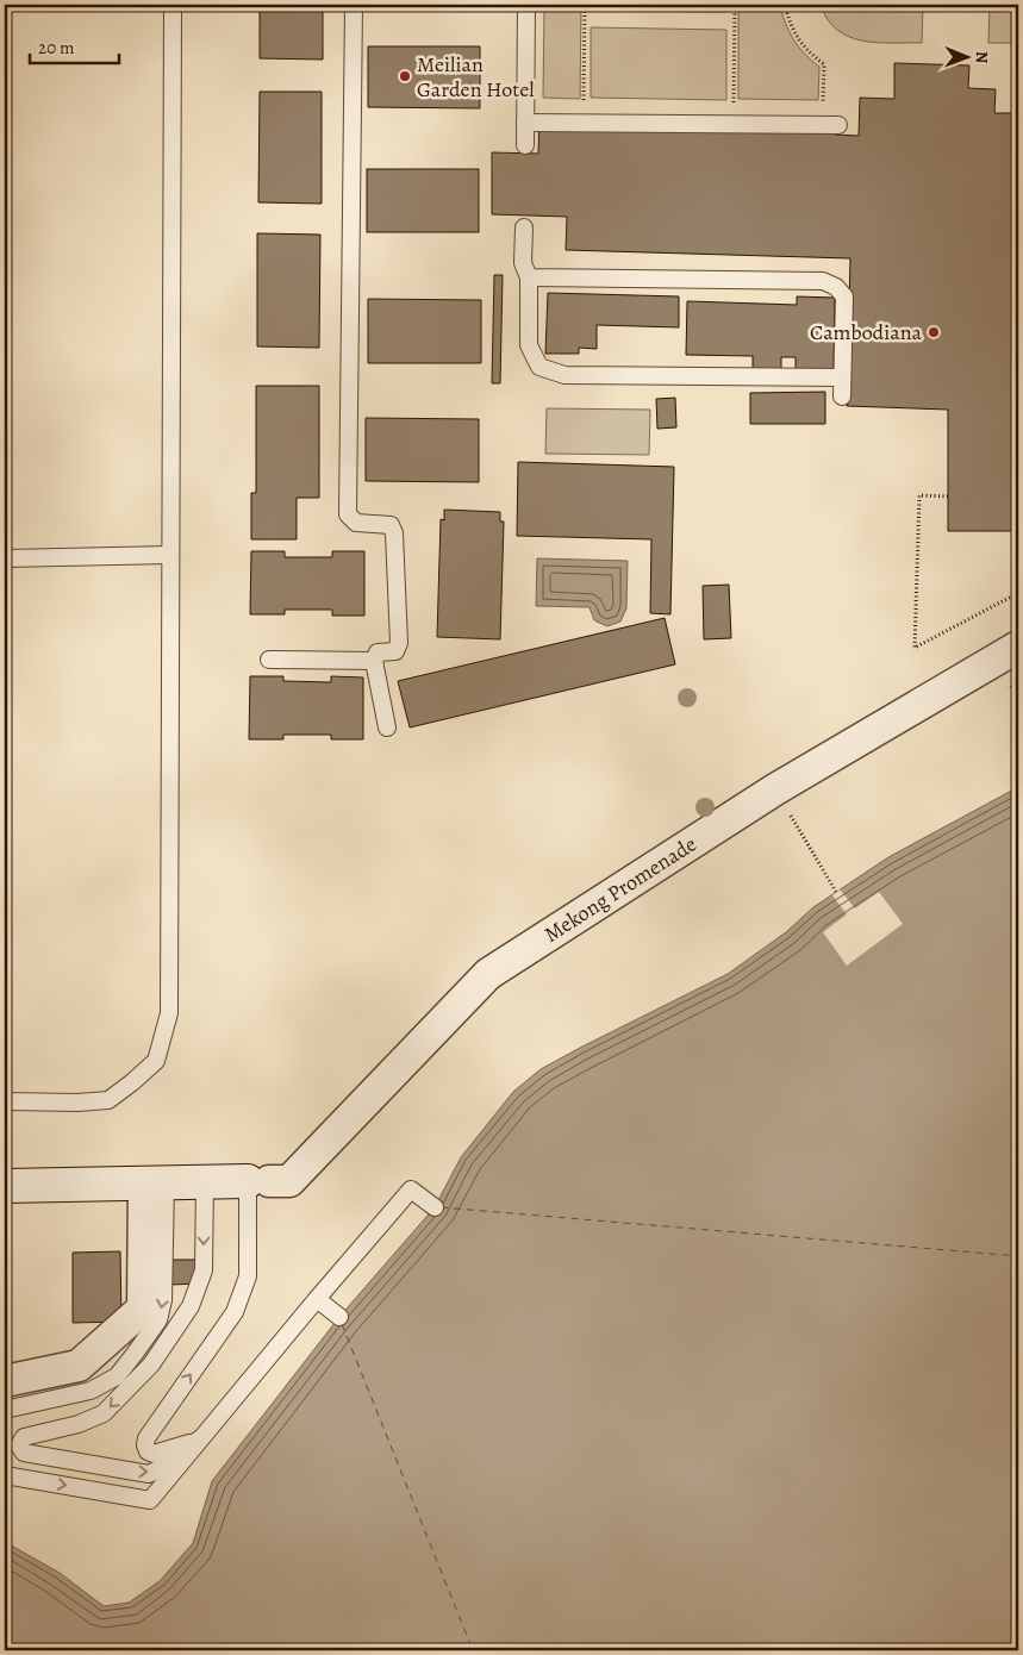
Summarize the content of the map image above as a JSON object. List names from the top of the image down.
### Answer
{
  "streets": {
    "street": ["Mekong Promenade"]
  },
  "places": ["Meilian Garden Hotel", "Cambodiana"],
  "scale_bar": "20 m",
  "north": "right"
}
